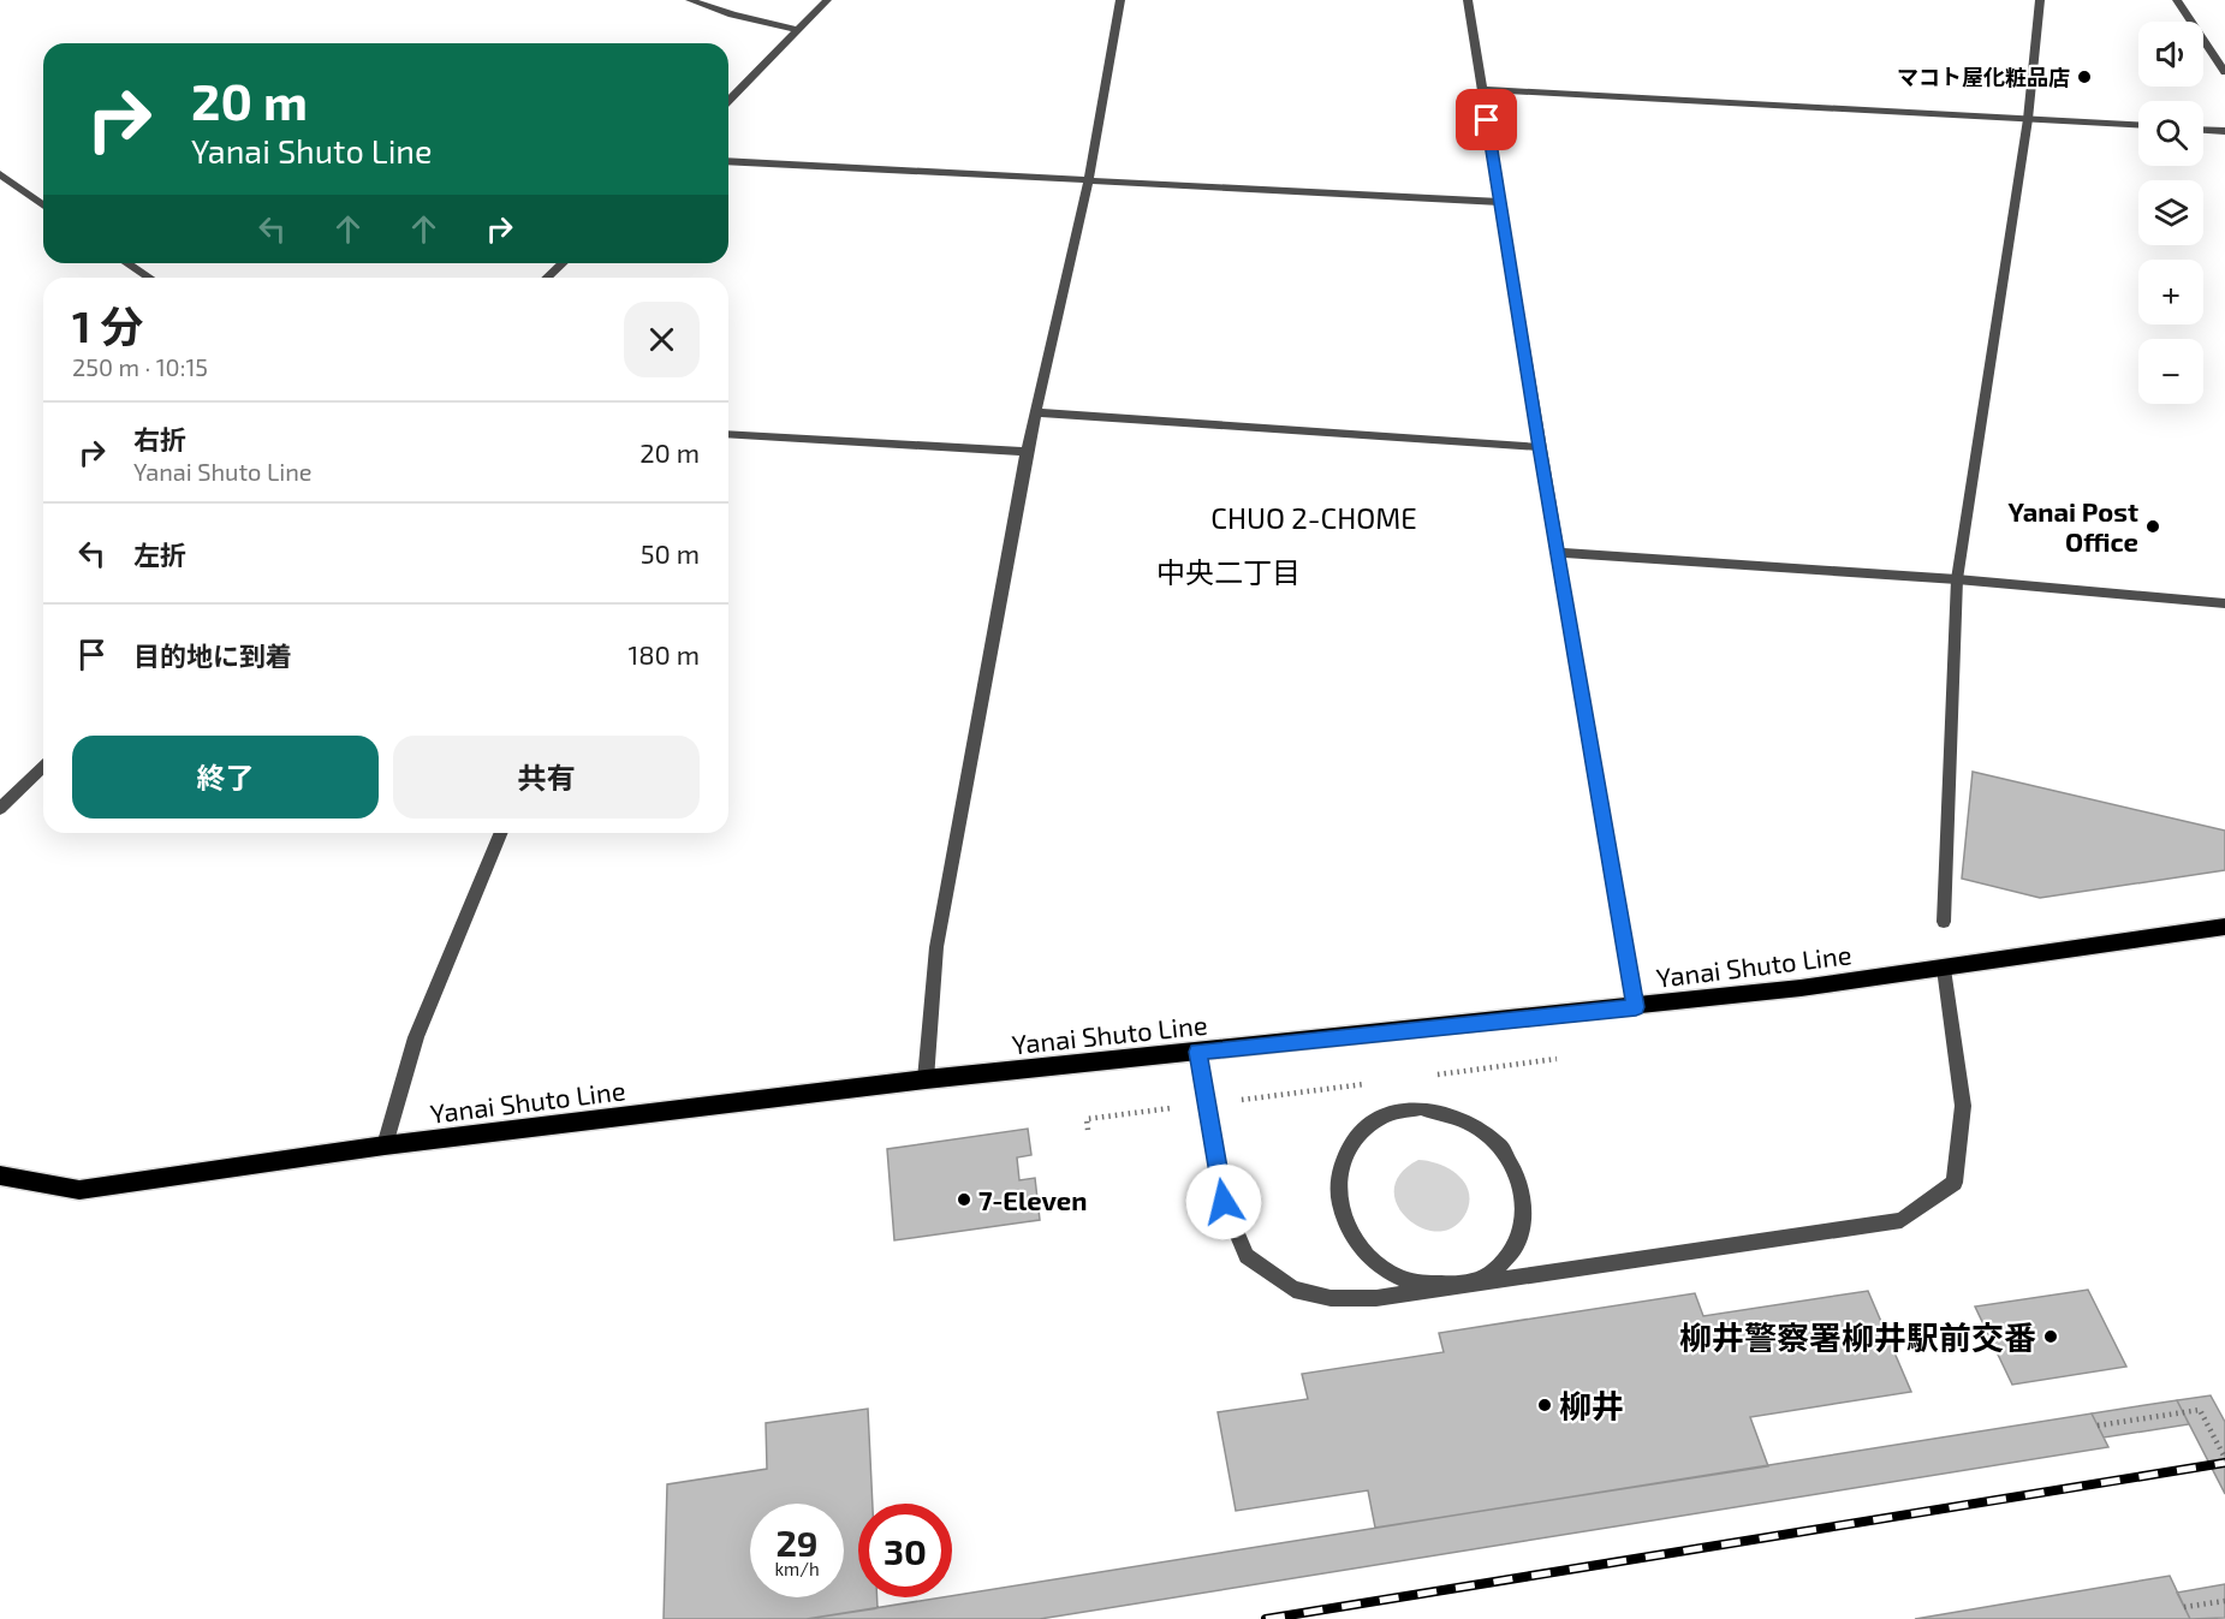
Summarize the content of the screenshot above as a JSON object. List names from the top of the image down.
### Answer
{
  "streets": {
    "main road": ["Yanai Shuto Line"]
  },
  "districts": ["CHUO 2-CHOME", "中央二丁目"],
  "places": [
    "マコト屋化粧品店",
    "Yanai Post Office",
    "7-Eleven",
    "柳井警察署柳井駅前交番",
    "柳井"
  ],
  "page": {
    "map_buttons": ["+", "−"],
    "turn": ["20 m", "Yanai Shuto Line"],
    "heading": ["1 分", "250 m · 10:15"],
    "list": [
      {
        "name": "右折",
        "note": "Yanai Shuto Line",
        "value": "20 m"
      },
      {
        "name": "左折",
        "value": "50 m"
      },
      {
        "name": "目的地に到着",
        "value": "180 m"
      }
    ],
    "buttons": ["終了", "共有"],
    "speed": "29 km/h",
    "limit": "30"
  }
}
